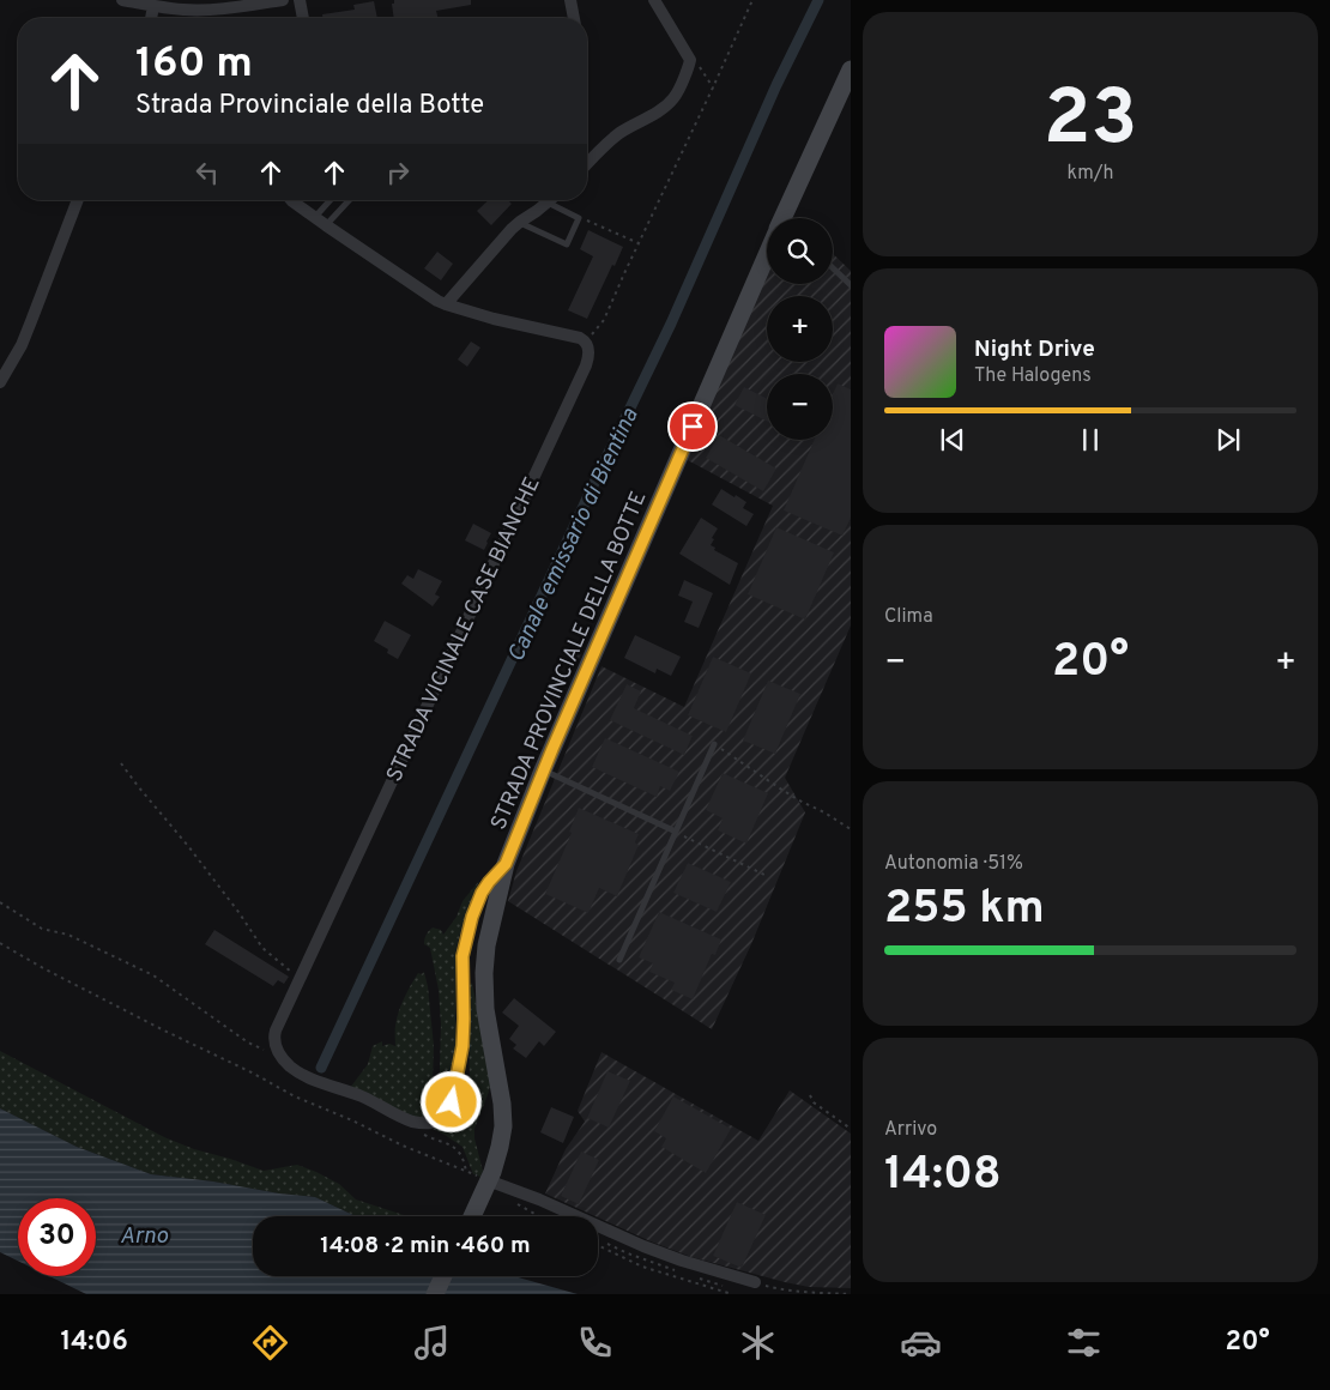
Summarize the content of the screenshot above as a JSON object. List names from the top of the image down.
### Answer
{
  "streets": {
    "main road": ["STRADA PROVINCIALE DELLA BOTTE"],
    "street": ["STRADA VICINALE CASE BIANCHE"]
  },
  "water": ["Canale emissario di Bientina", "Arno"],
  "page": {
    "tile": [
      ["23", "km/h"],
      "Clima",
      ["Autonomia · 51%", "255 km"],
      ["Arrivo", "14:08"]
    ],
    "turn": ["160 m", "Strada Provinciale della Botte"],
    "map_buttons": ["+", "−"],
    "song": ["Night Drive", "The Halogens"],
    "heat": ["−", "20°", "+"],
    "limit": "30",
    "trip": "14:08 · 2 min · 460 m",
    "tabs": ["14:06", "20°"]
  }
}
